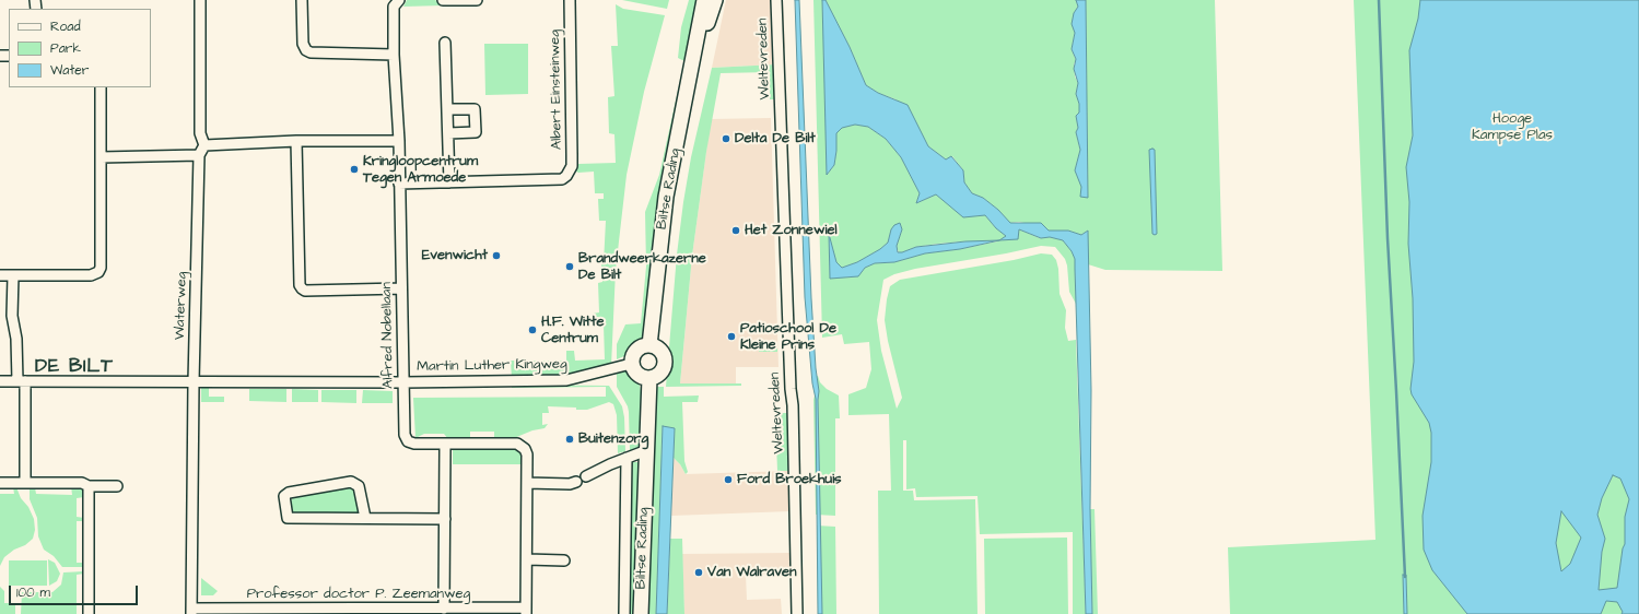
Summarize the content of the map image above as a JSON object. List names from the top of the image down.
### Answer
{
  "streets": {
    "main road": ["Biltse Rading"],
    "street": [
      "Weltevreden",
      "Albert Einsteinweg",
      "Waterweg",
      "Alfred Nobellaan",
      "Martin Luther Kingweg",
      "Professor doctor P. Zeemanweg"
    ]
  },
  "crossings": [
    ["Biltse Rading", "Martin Luther Kingweg"],
    ["Waterweg", "Martin Luther Kingweg"],
    ["Waterweg", "Professor doctor P. Zeemanweg"],
    ["Alfred Nobellaan", "Martin Luther Kingweg"],
    ["Alfred Nobellaan", "Professor doctor P. Zeemanweg"]
  ],
  "districts": ["DE BILT"],
  "parks": ["Hooge Kampse Plas"],
  "places": [
    "Delta De Bilt",
    "Kringloopcentrum Tegen Armoede",
    "Het Zonnewiel",
    "Evenwicht",
    "Brandweerkazerne De Bilt",
    "H.F. Witte Centrum",
    "Patioschool De Kleine Prins",
    "Buitenzorg",
    "Ford Broekhuis",
    "Van Walraven"
  ],
  "legend": ["Road", "Park", "Water"],
  "scale_bar": "100 m"
}
